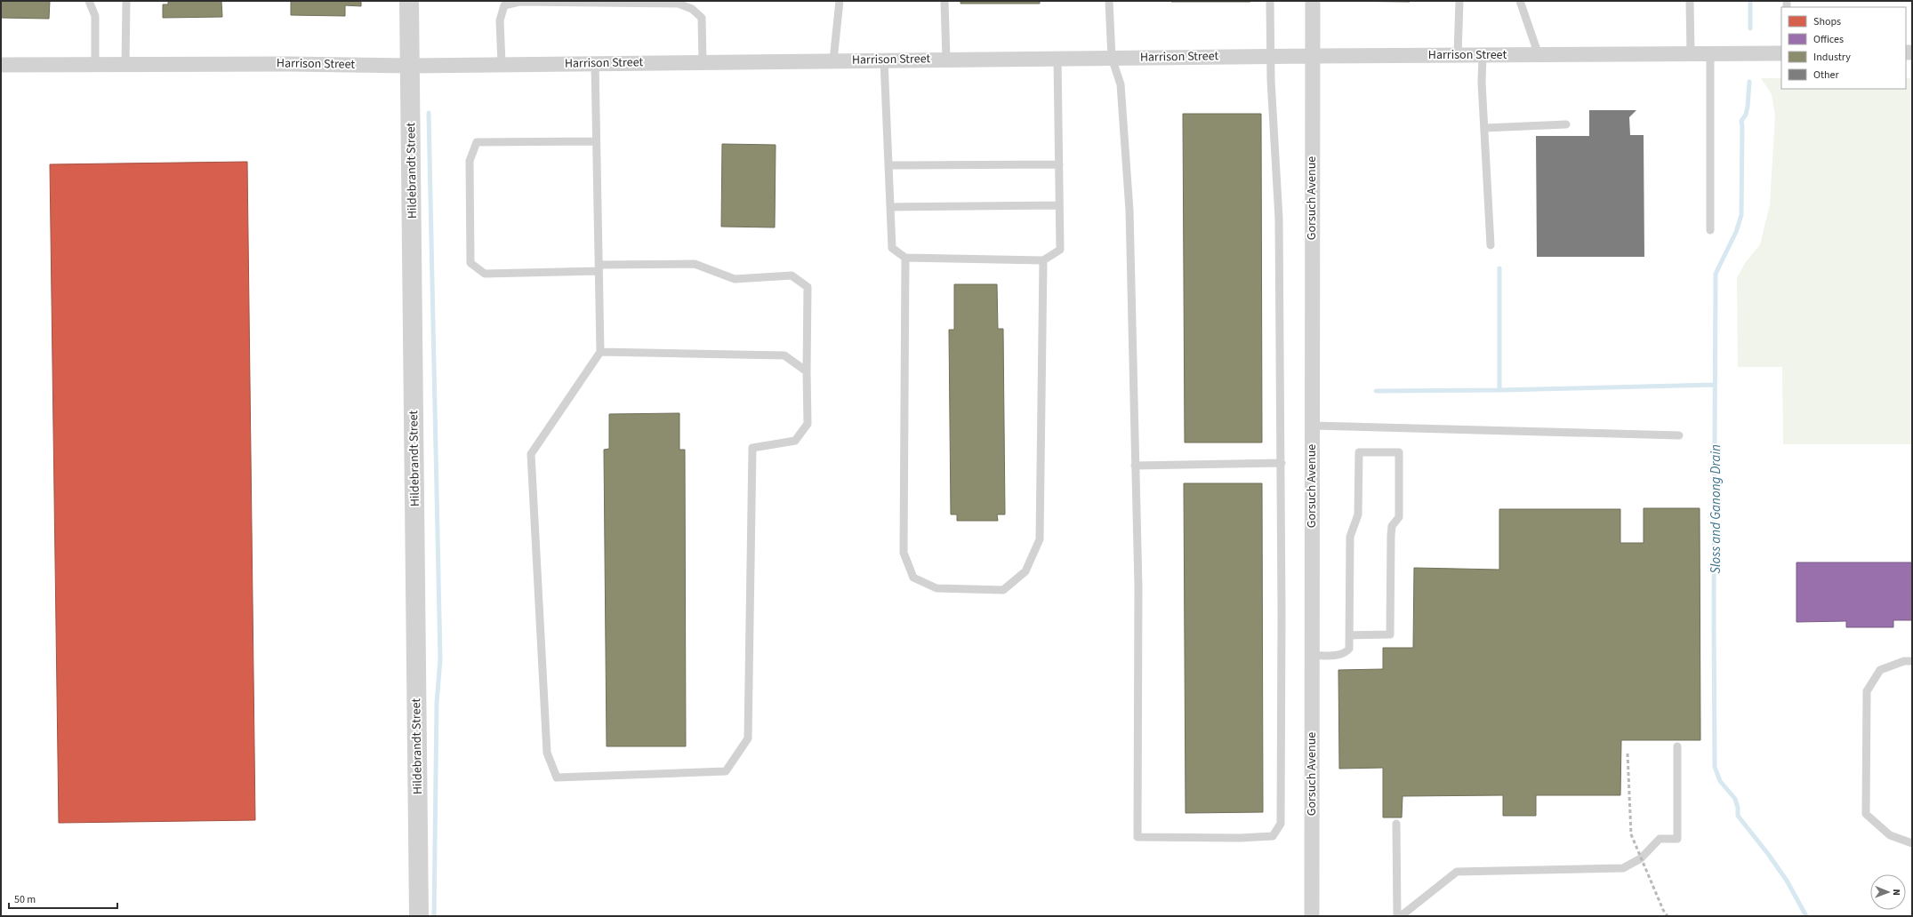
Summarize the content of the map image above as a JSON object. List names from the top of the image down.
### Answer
{
  "streets": {
    "street": ["Harrison Street", "Hildebrandt Street", "Gorsuch Avenue"]
  },
  "crossings": [
    ["Harrison Street", "Hildebrandt Street"],
    ["Harrison Street", "Gorsuch Avenue"]
  ],
  "water": ["Sloss and Ganong Drain"],
  "legend": [
    "Shops",
    "Offices",
    "Industry",
    "Other"
  ],
  "scale_bar": "50 m",
  "north": "right"
}
